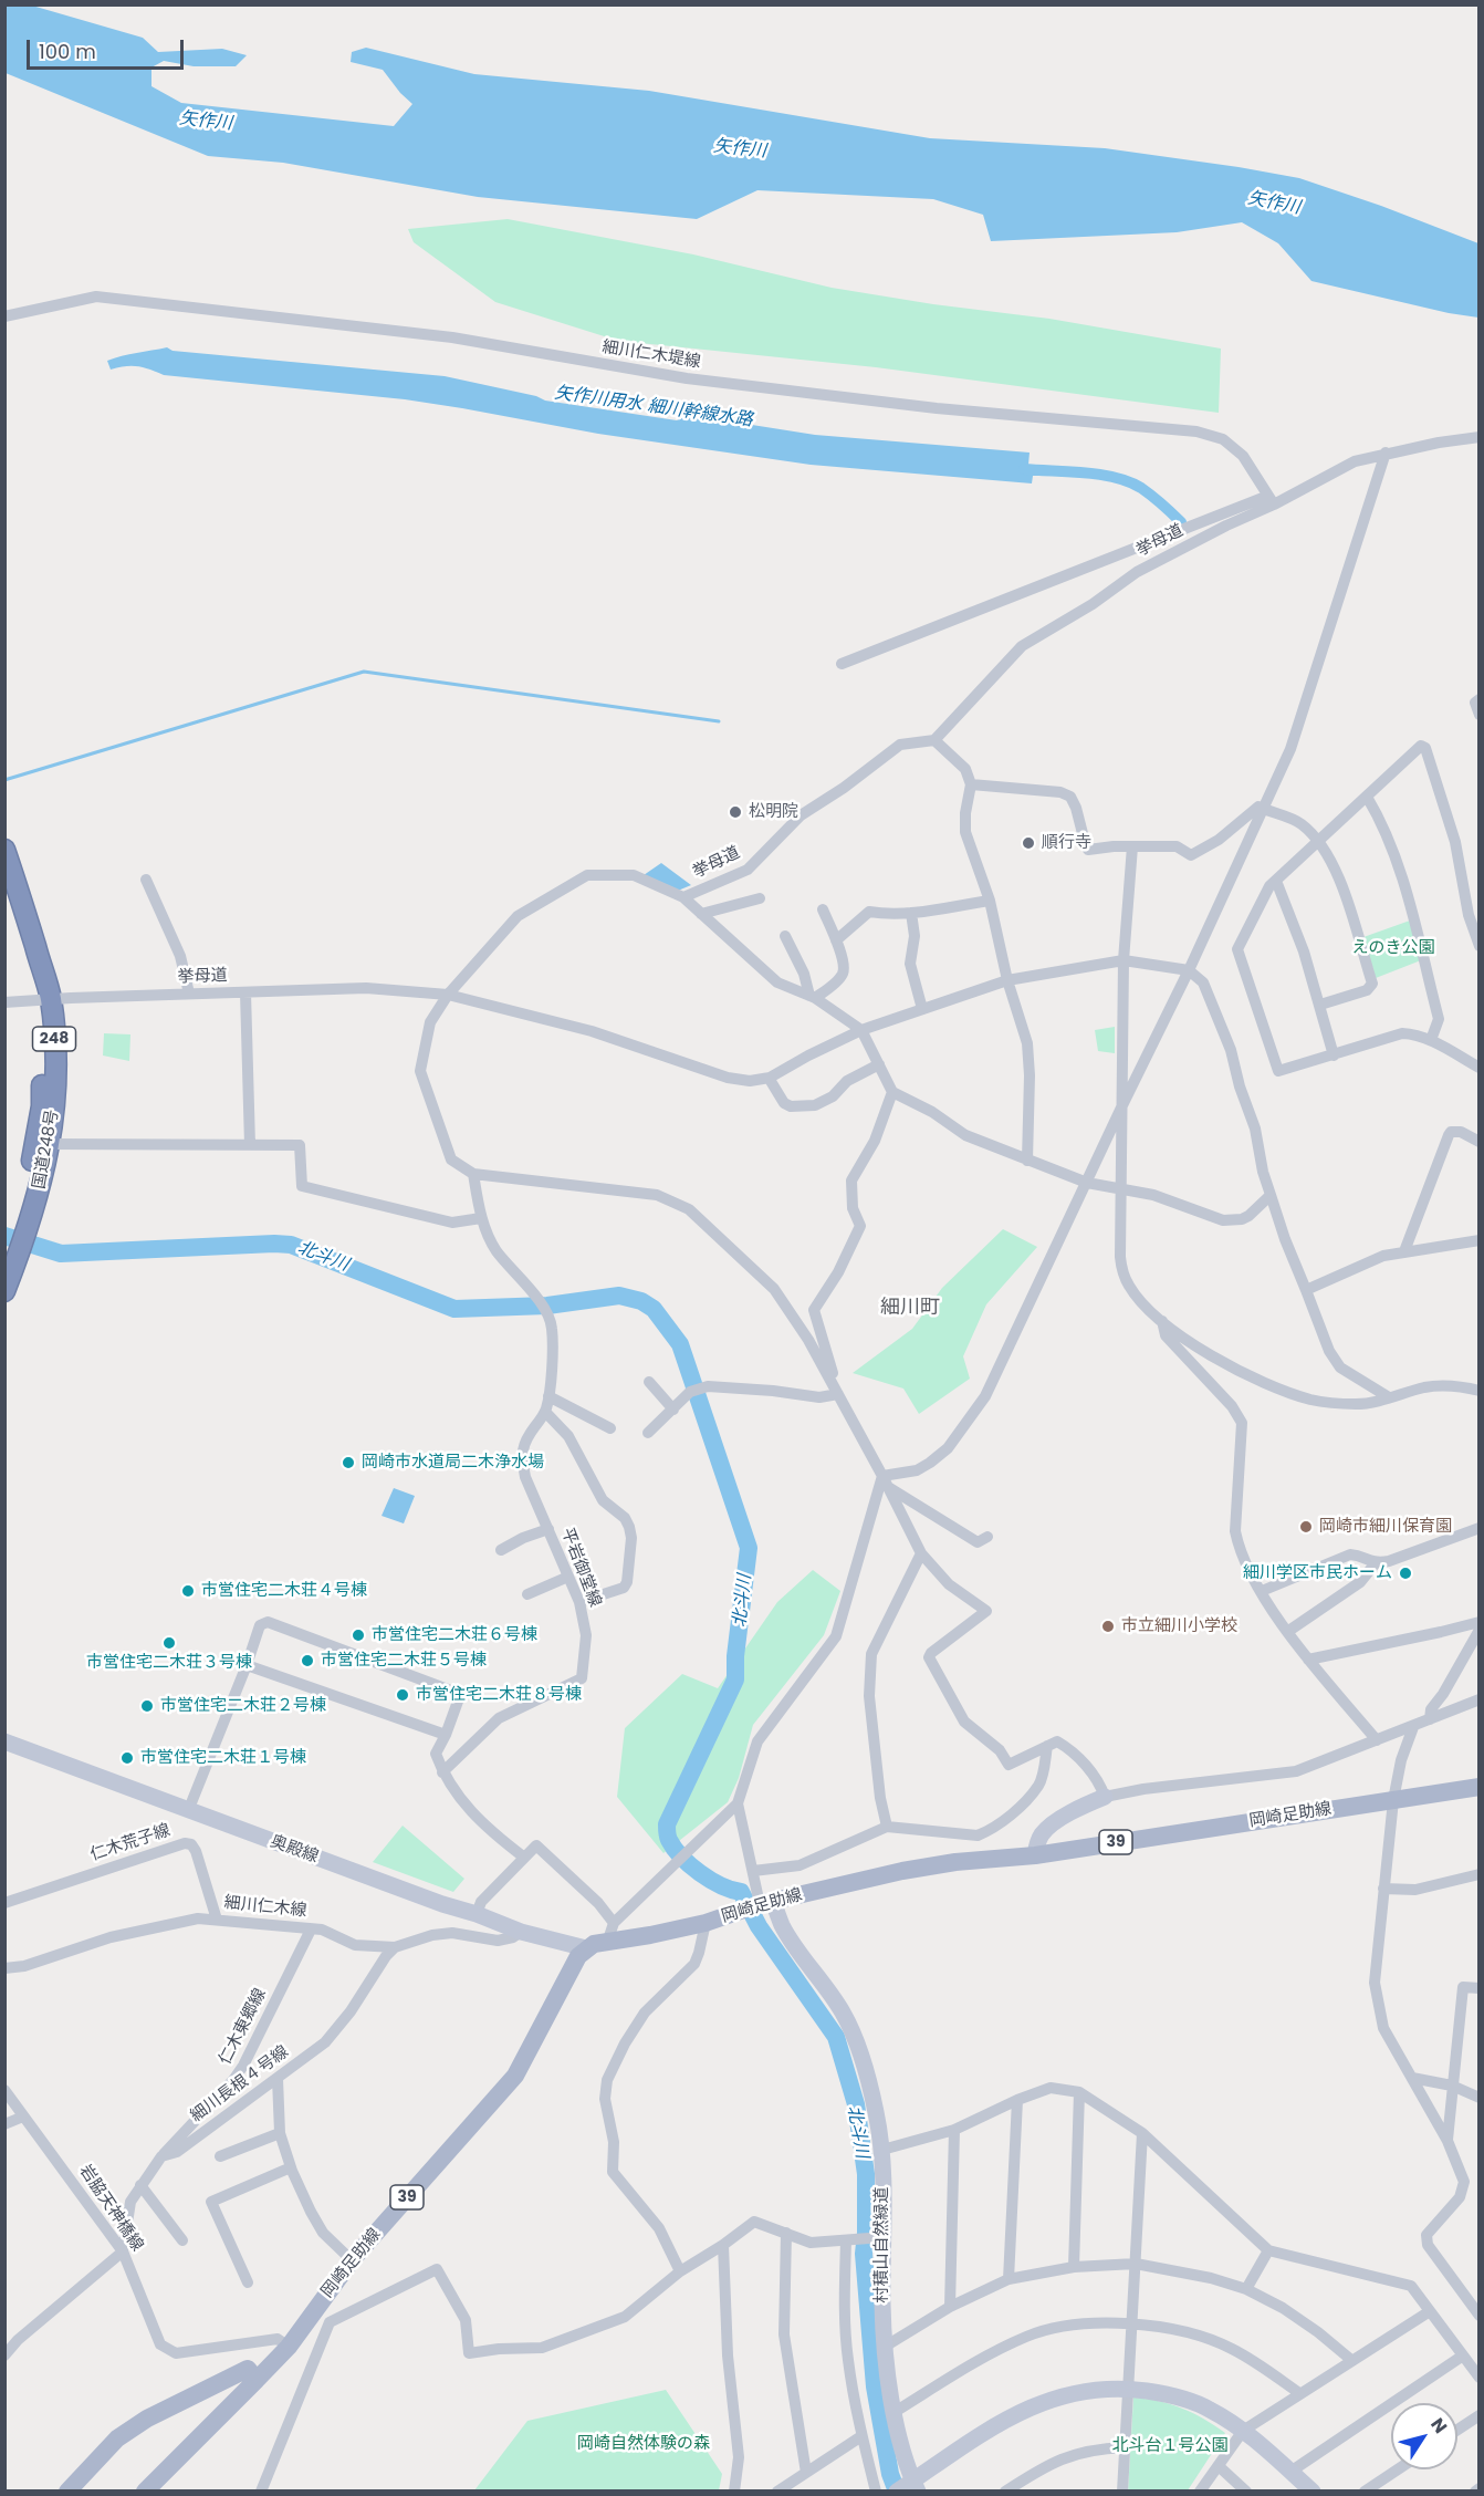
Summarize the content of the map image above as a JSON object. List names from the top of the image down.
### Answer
{
  "streets": {
    "highway": ["248", "国道248号"],
    "main road": ["岡崎足助線", "39"],
    "street": [
      "細川仁木堤線",
      "挙母道",
      "平岩御堂線",
      "仁木荒子線",
      "奥殿線",
      "細川仁木線",
      "仁木東郷線",
      "細川長根４号線",
      "岩脇天神橋線",
      "村積山自然緑道"
    ]
  },
  "crossings": [
    ["細川仁木堤線", "挙母道"],
    ["挙母道", "国道248号"],
    ["岡崎足助線", "奥殿線"],
    ["岡崎足助線", "岩脇天神橋線"],
    ["岡崎足助線", "村積山自然緑道"],
    ["仁木荒子線", "細川仁木線"],
    ["奥殿線", "細川仁木線"],
    ["細川仁木線", "仁木東郷線"],
    ["細川仁木線", "細川長根４号線"],
    ["仁木東郷線", "細川長根４号線"],
    ["細川長根４号線", "岩脇天神橋線"]
  ],
  "districts": ["細川町"],
  "water": ["矢作川", "矢作川用水 細川幹線水路", "北斗川"],
  "parks": ["えのき公園", "岡崎自然体験の森", "北斗台１号公園"],
  "places": [
    "松明院",
    "順行寺",
    "岡崎市水道局二木浄水場",
    "岡崎市細川保育園",
    "細川学区市民ホーム",
    "市営住宅二木荘４号棟",
    "市立細川小学校",
    "市営住宅二木荘６号棟",
    "市営住宅二木荘３号棟",
    "市営住宅二木荘５号棟",
    "市営住宅二木荘８号棟",
    "市営住宅二木荘２号棟",
    "市営住宅二木荘１号棟"
  ],
  "scale_bar": "100 m",
  "north": "top right"
}
